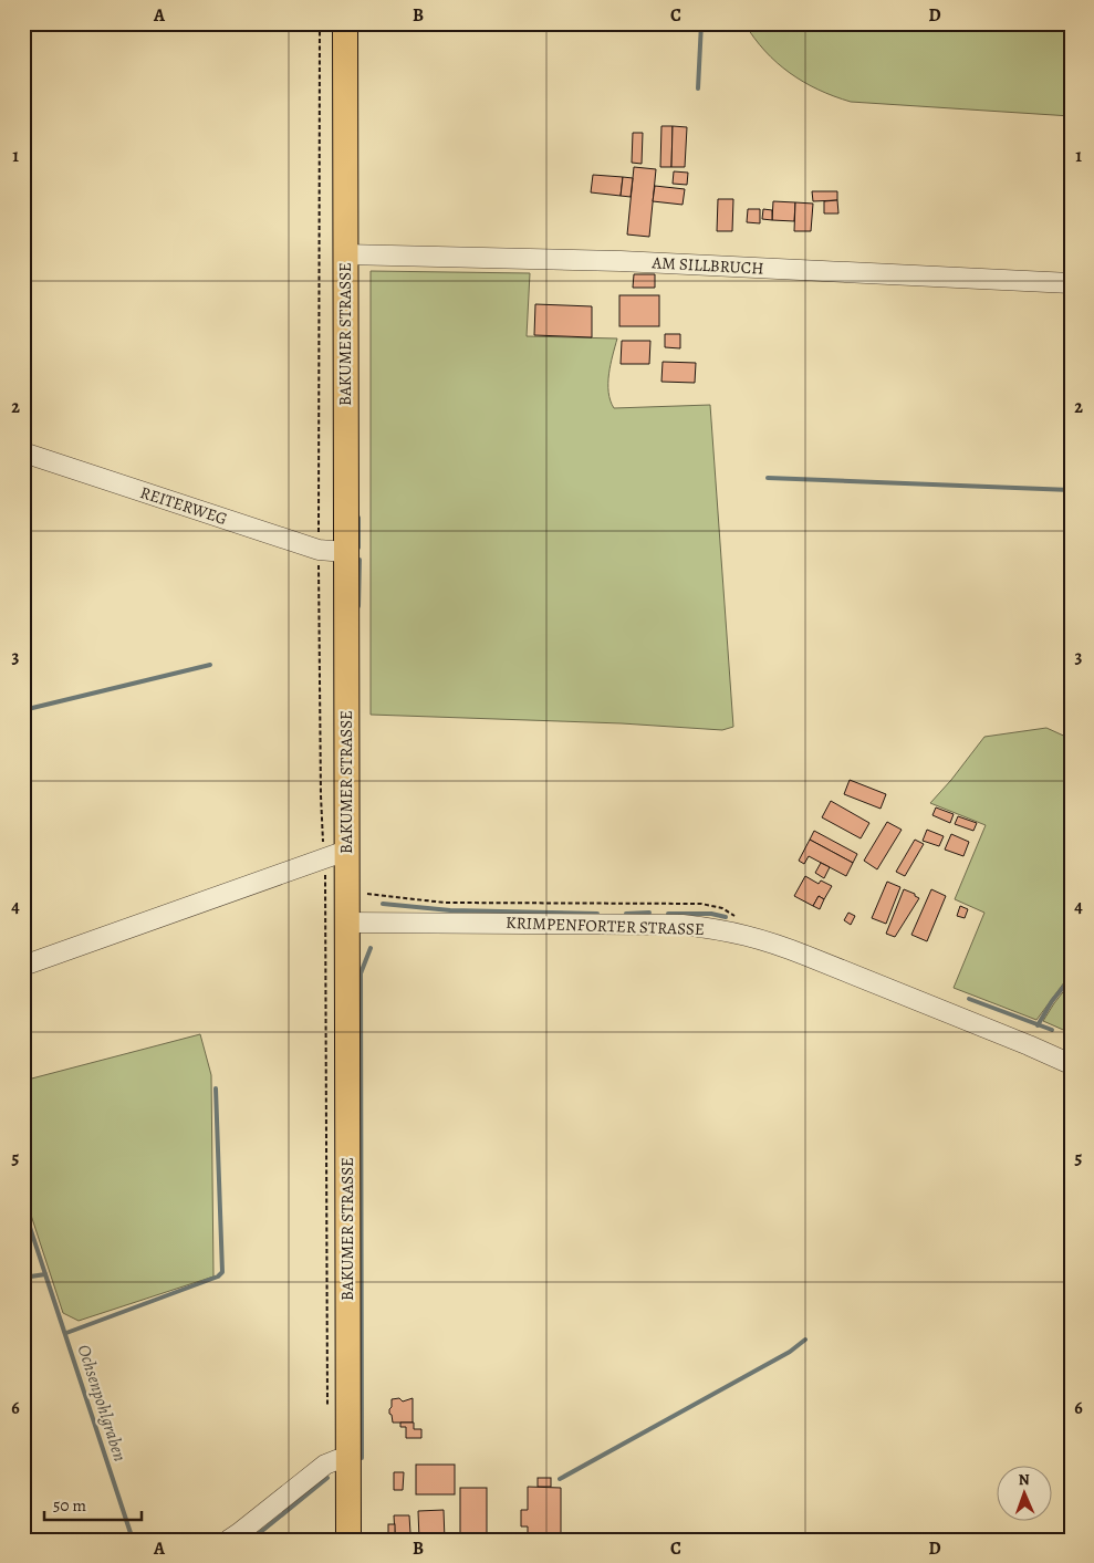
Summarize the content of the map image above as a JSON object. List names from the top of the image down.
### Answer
{
  "streets": {
    "main road": ["BAKUMER STRASSE"],
    "street": ["AM SILLBRUCH", "REITERWEG", "KRIMPENFORTER STRASSE"]
  },
  "crossings": [
    ["AM SILLBRUCH", "BAKUMER STRASSE"],
    ["BAKUMER STRASSE", "REITERWEG"],
    ["BAKUMER STRASSE", "KRIMPENFORTER STRASSE"]
  ],
  "water": ["Ochsenpohlgraben"],
  "scale_bar": "50 m",
  "north": "top",
  "grid": {
    "columns": [
      "A",
      "B",
      "C",
      "D"
    ],
    "rows": [
      "1",
      "2",
      "3",
      "4",
      "5",
      "6"
    ]
  }
}
